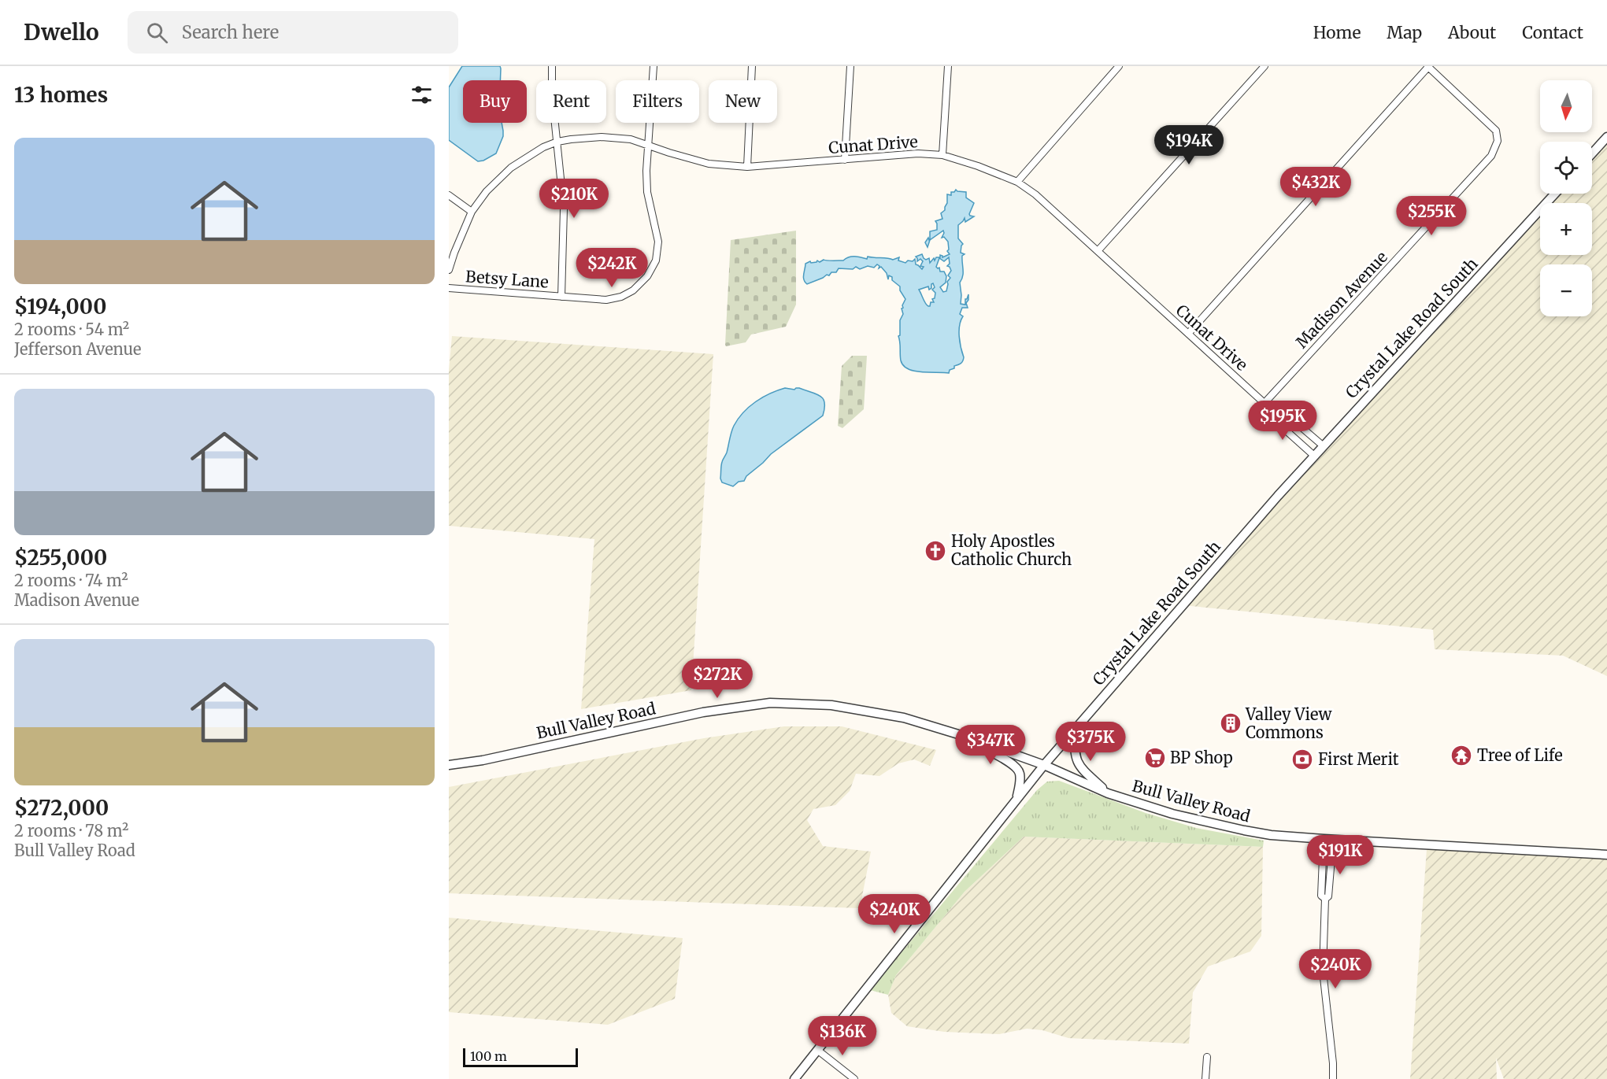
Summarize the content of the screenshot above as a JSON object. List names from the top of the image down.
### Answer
{
  "streets": {
    "street": [
      "Cunat Drive",
      "Betsy Lane",
      "Madison Avenue",
      "Crystal Lake Road South",
      "Bull Valley Road"
    ]
  },
  "crossings": [
    ["Cunat Drive", "Betsy Lane"],
    ["Cunat Drive", "Madison Avenue"],
    ["Cunat Drive", "Crystal Lake Road South"],
    ["Crystal Lake Road South", "Bull Valley Road"]
  ],
  "places": {
    "church": ["Holy Apostles Catholic Church"],
    "building": ["Valley View Commons"],
    "temple": ["Tree of Life"],
    "supermarket": ["BP Shop"],
    "bank": ["First Merit"]
  },
  "scale_bar": "100 m",
  "north": "bottom",
  "page": {
    "header": "Dwello",
    "search": "Search here",
    "nav": [
      "Home",
      "Map",
      "About",
      "Contact"
    ],
    "heading": "13 homes",
    "map_buttons": ["+", "−"],
    "chip": [
      "Buy",
      "Rent",
      "Filters",
      "New"
    ],
    "list": [
      {
        "name": "$194,000",
        "note": "2 rooms · 54 m² · Jefferson Avenue"
      },
      {
        "name": "$255,000",
        "note": "2 rooms · 74 m² · Madison Avenue"
      },
      {
        "name": "$272,000",
        "note": "2 rooms · 78 m² · Bull Valley Road"
      }
    ],
    "price": [
      "$194K",
      "$432K",
      "$210K",
      "$255K",
      "$242K",
      "$195K",
      "$272K",
      "$375K",
      "$347K",
      "$191K",
      "$240K",
      "$240K",
      "$136K"
    ],
    "scale": "100 m"
  }
}
